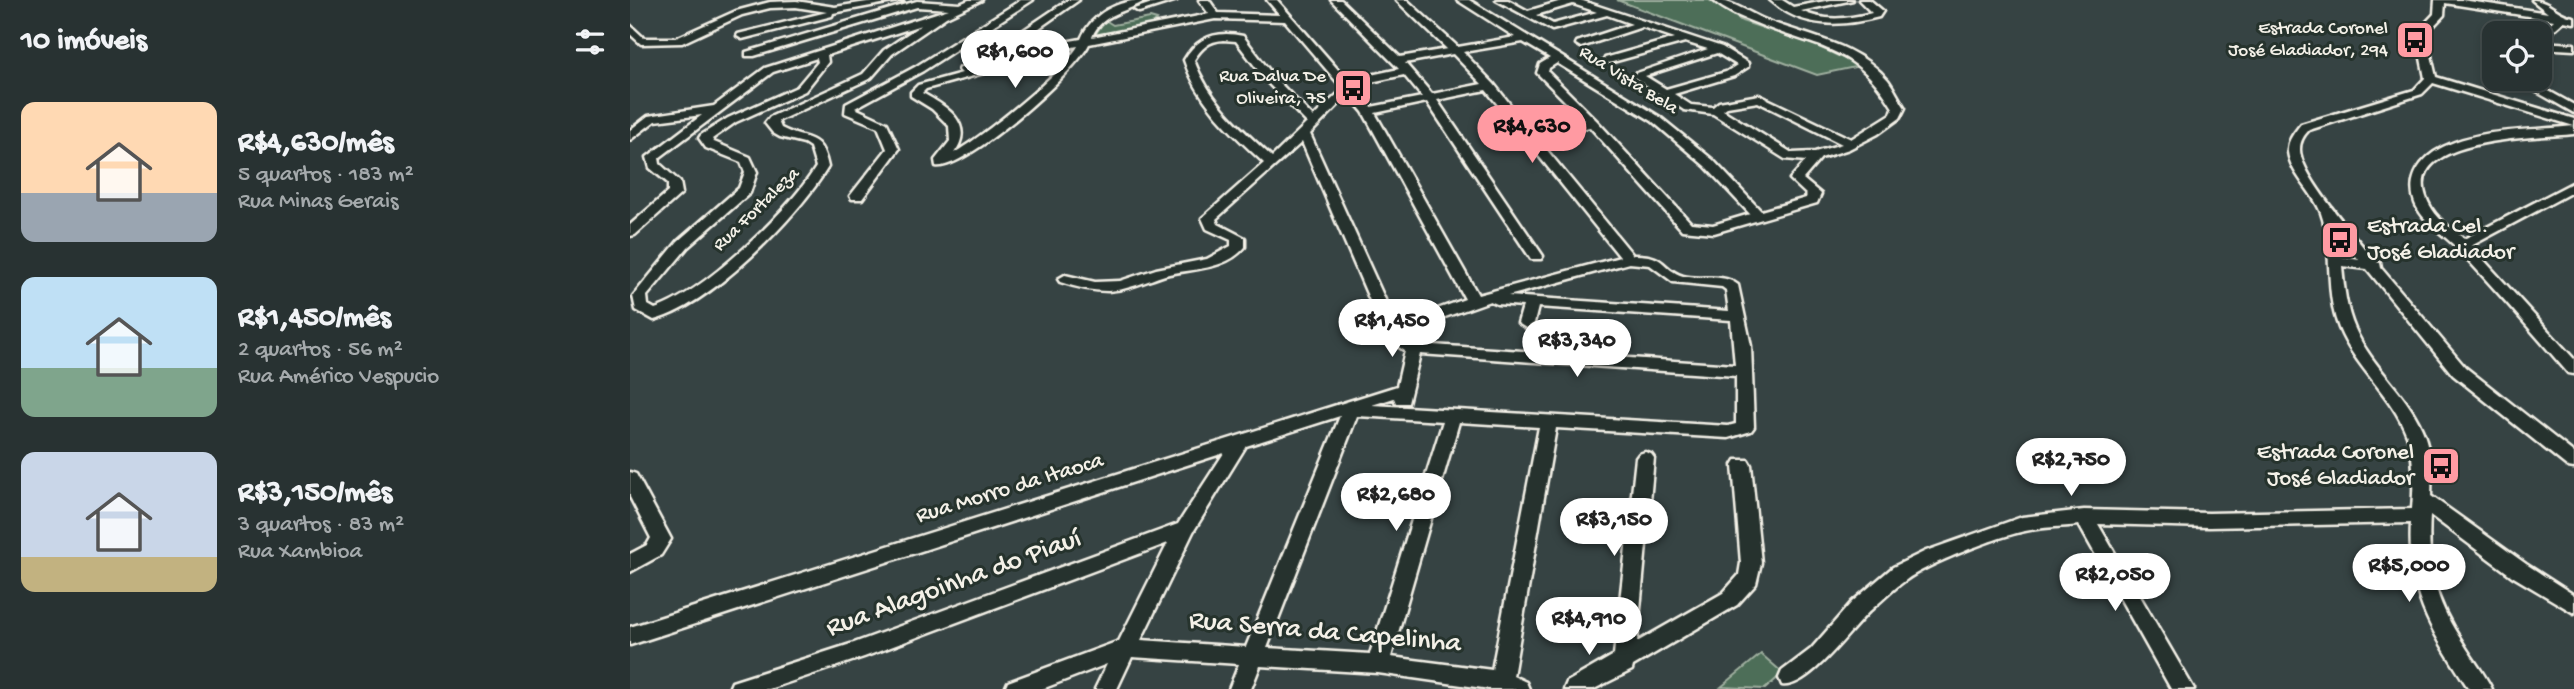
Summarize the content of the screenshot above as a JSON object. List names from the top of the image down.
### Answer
{
  "streets": {
    "street": [
      "Rua Vista Bela",
      "Rua Fortaleza",
      "Rua Morro da Itaoca",
      "Rua Alagoinha do Piauí",
      "Rua Serra da Capelinha"
    ]
  },
  "places": {
    "bus stop": [
      "Estrada Coronel José Gladiador, 294",
      "Rua Dalva De Oliveira, 75",
      "Estrada Cel. José Gladiador",
      "Estrada Coronel José Gladiador"
    ]
  },
  "page": {
    "heading": "10 imóveis",
    "price": [
      "R$1,600",
      "R$4,630",
      "R$1,450",
      "R$3,340",
      "R$2,750",
      "R$2,680",
      "R$3,150",
      "R$5,000",
      "R$2,050",
      "R$4,910"
    ],
    "list": [
      {
        "name": "R$4,630/mês",
        "note": "5 quartos · 183 m² · Rua Minas Gerais"
      },
      {
        "name": "R$1,450/mês",
        "note": "2 quartos · 56 m² · Rua Américo Vespucio"
      },
      {
        "name": "R$3,150/mês",
        "note": "3 quartos · 83 m² · Rua Xambioa"
      }
    ]
  }
}
